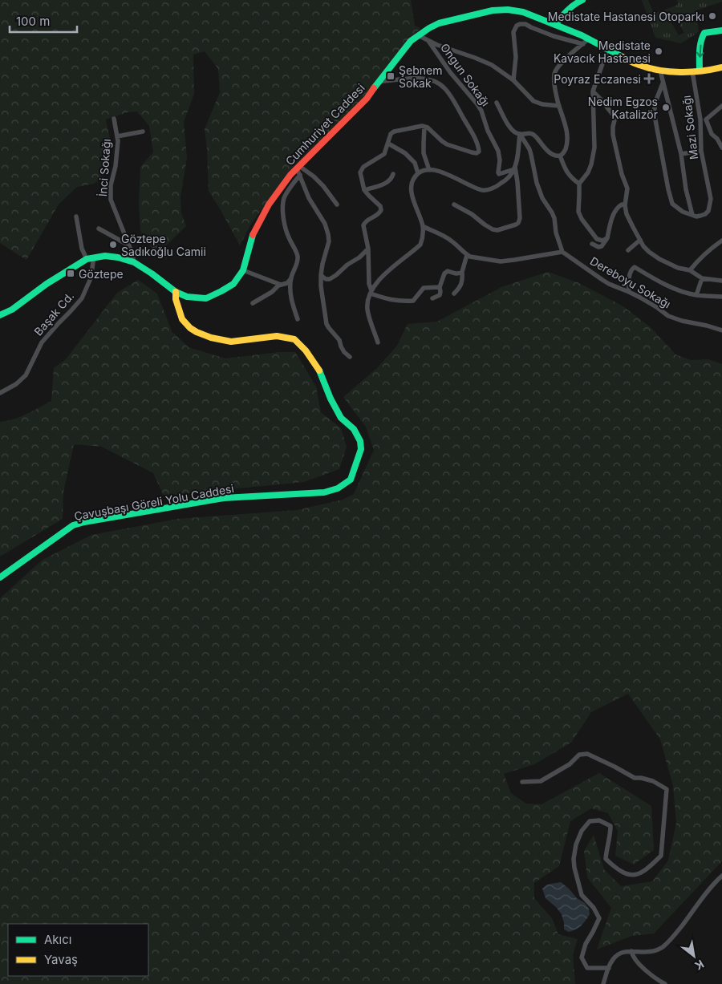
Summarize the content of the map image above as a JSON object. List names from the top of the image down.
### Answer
{
  "streets": {
    "main road": ["Cumhuriyet Caddesi", "Çavuşbaşı Göreli Yolu Caddesi"],
    "street": [
      "Ongun Sokağı",
      "Mazi Sokağı",
      "İnci Sokağı",
      "Dereboyu Sokağı",
      "Başak Cd."
    ]
  },
  "crossings": [
    ["Cumhuriyet Caddesi", "Mazi Sokağı"],
    ["Cumhuriyet Caddesi", "İnci Sokağı"],
    ["Cumhuriyet Caddesi", "Başak Cd."],
    ["Cumhuriyet Caddesi", "Çavuşbaşı Göreli Yolu Caddesi"]
  ],
  "places": {
    "other": [
      "Medistate Hastanesi Otoparkı",
      "Medistate Kavacık Hastanesi",
      "Nedim Egzos Katalizör",
      "Göztepe Sadıkoğlu Camii"
    ],
    "transit": ["Şebnem Sokak", "Göztepe"],
    "health": ["Poyraz Eczanesi"]
  },
  "legend": ["Akıcı", "Yavaş"],
  "scale_bar": "100 m",
  "north": "bottom right"
}
